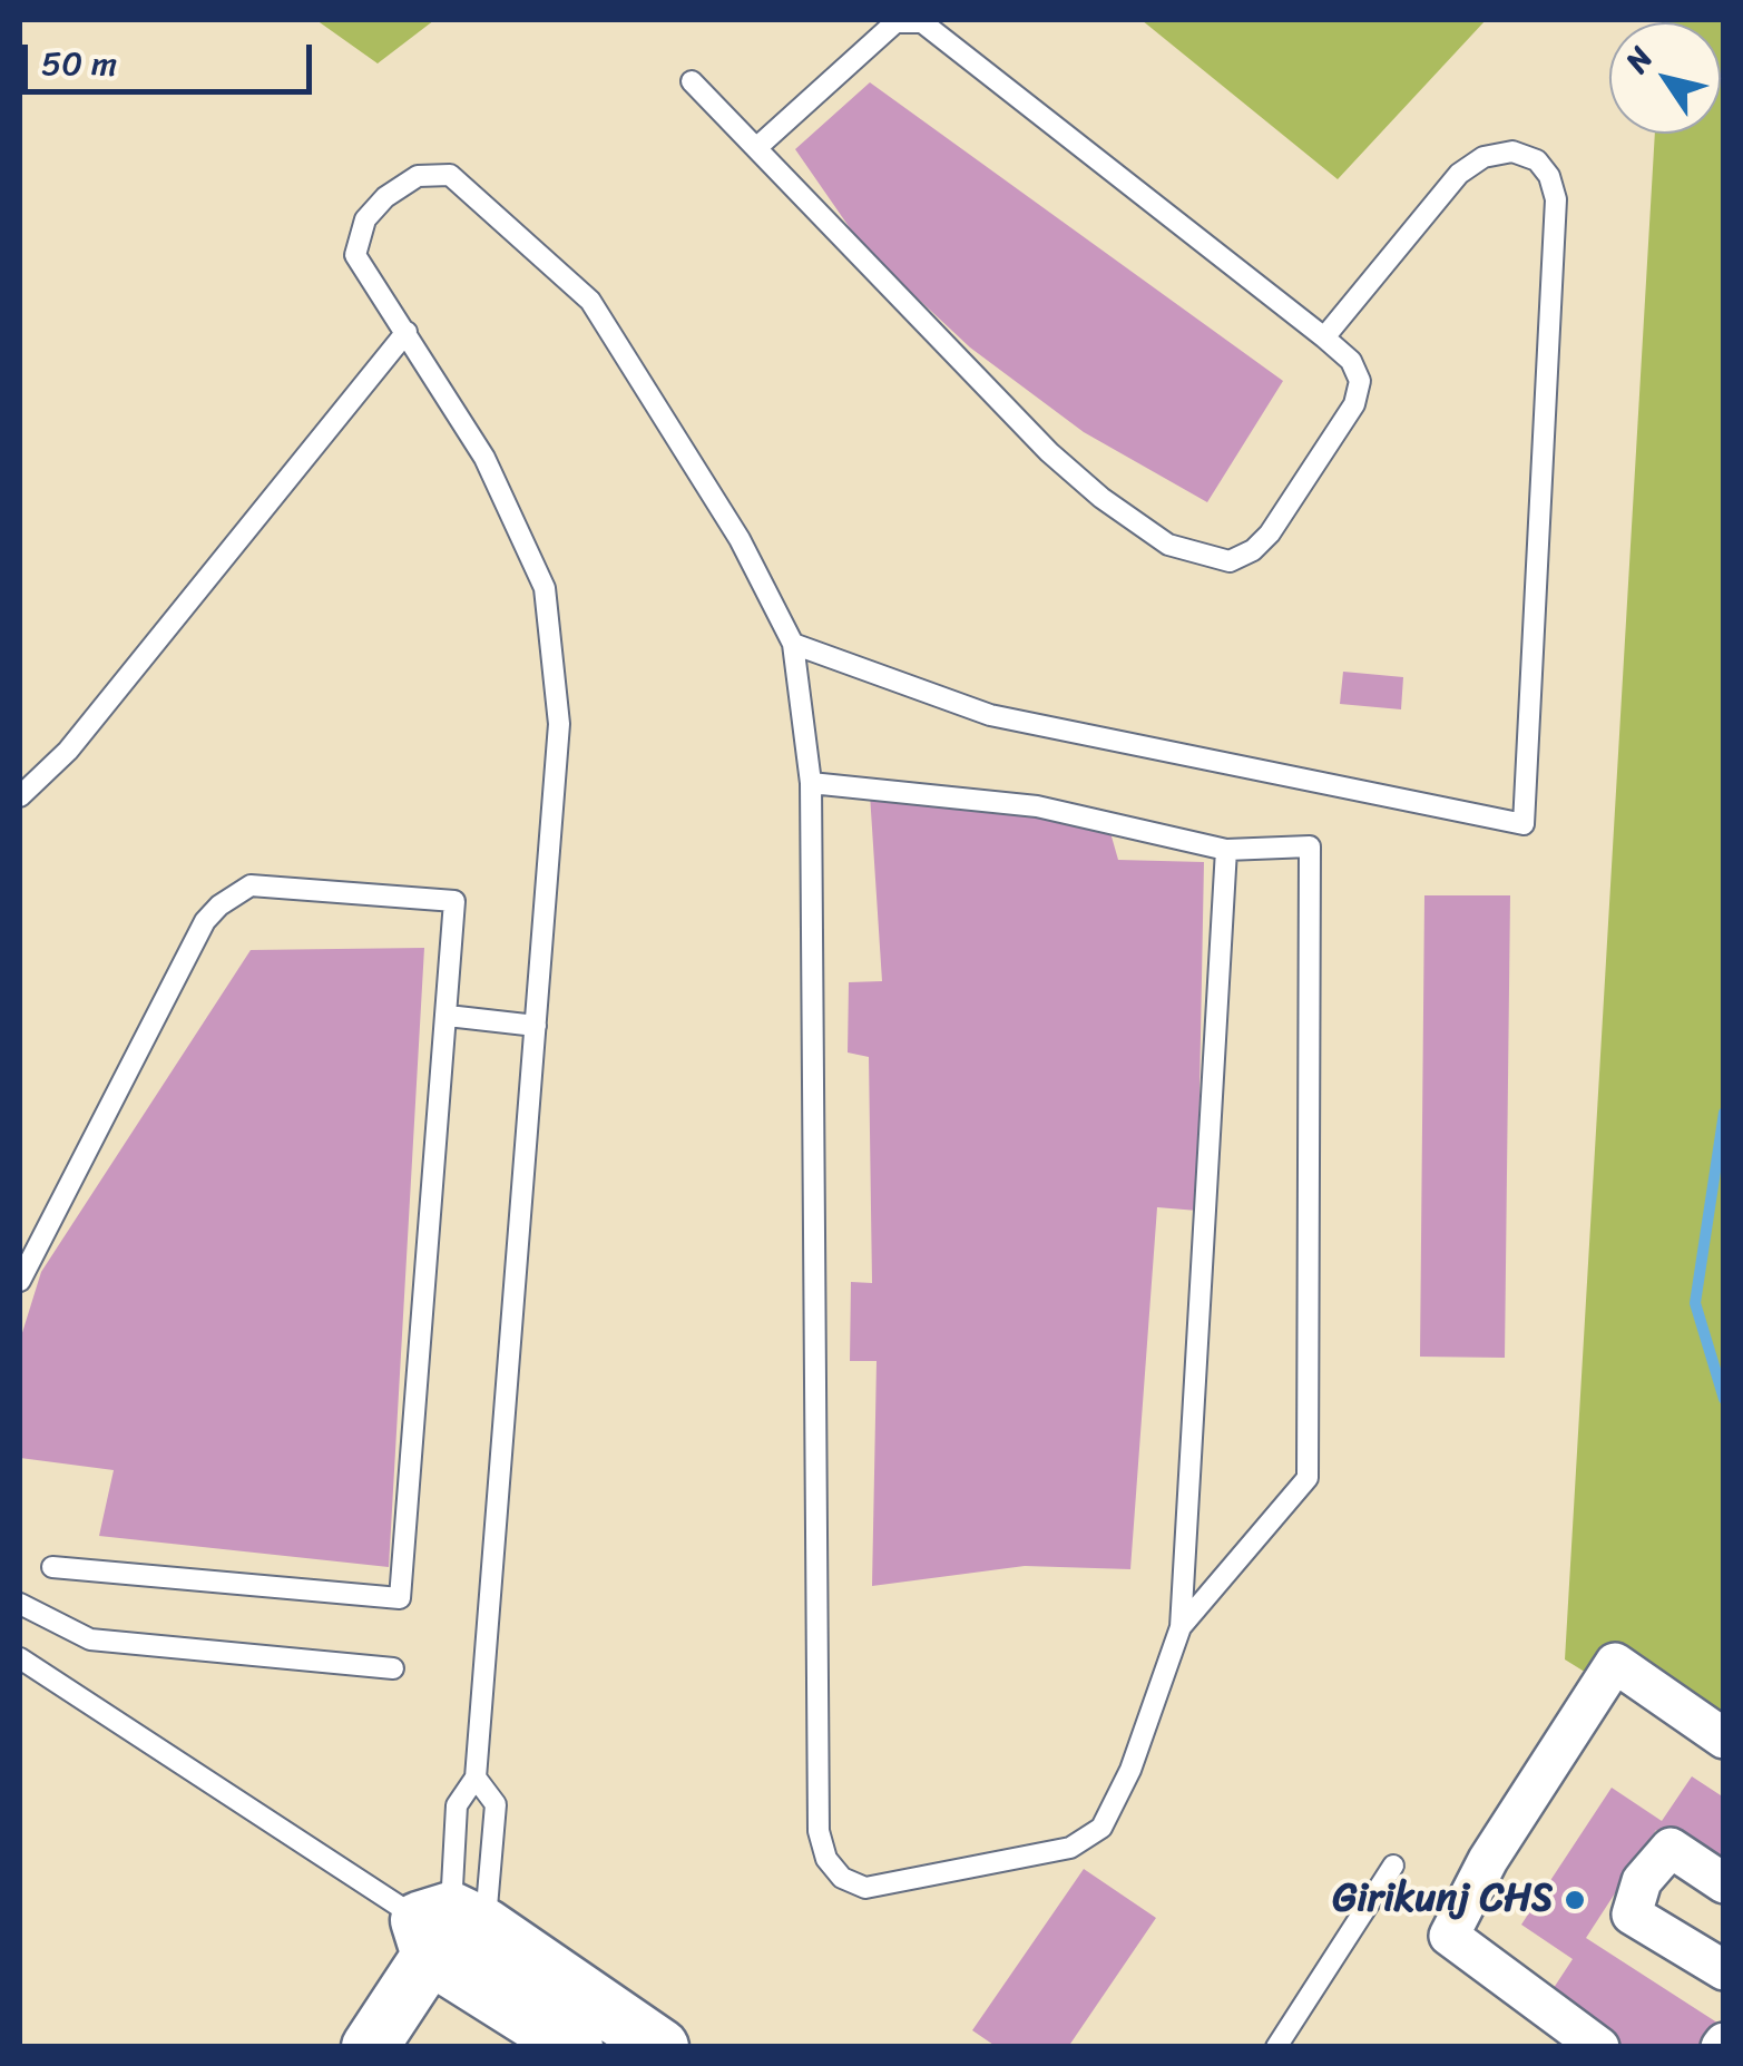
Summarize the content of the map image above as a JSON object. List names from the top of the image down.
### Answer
{
  "places": ["Girikunj CHS"],
  "scale_bar": "50 m",
  "north": "top left"
}
